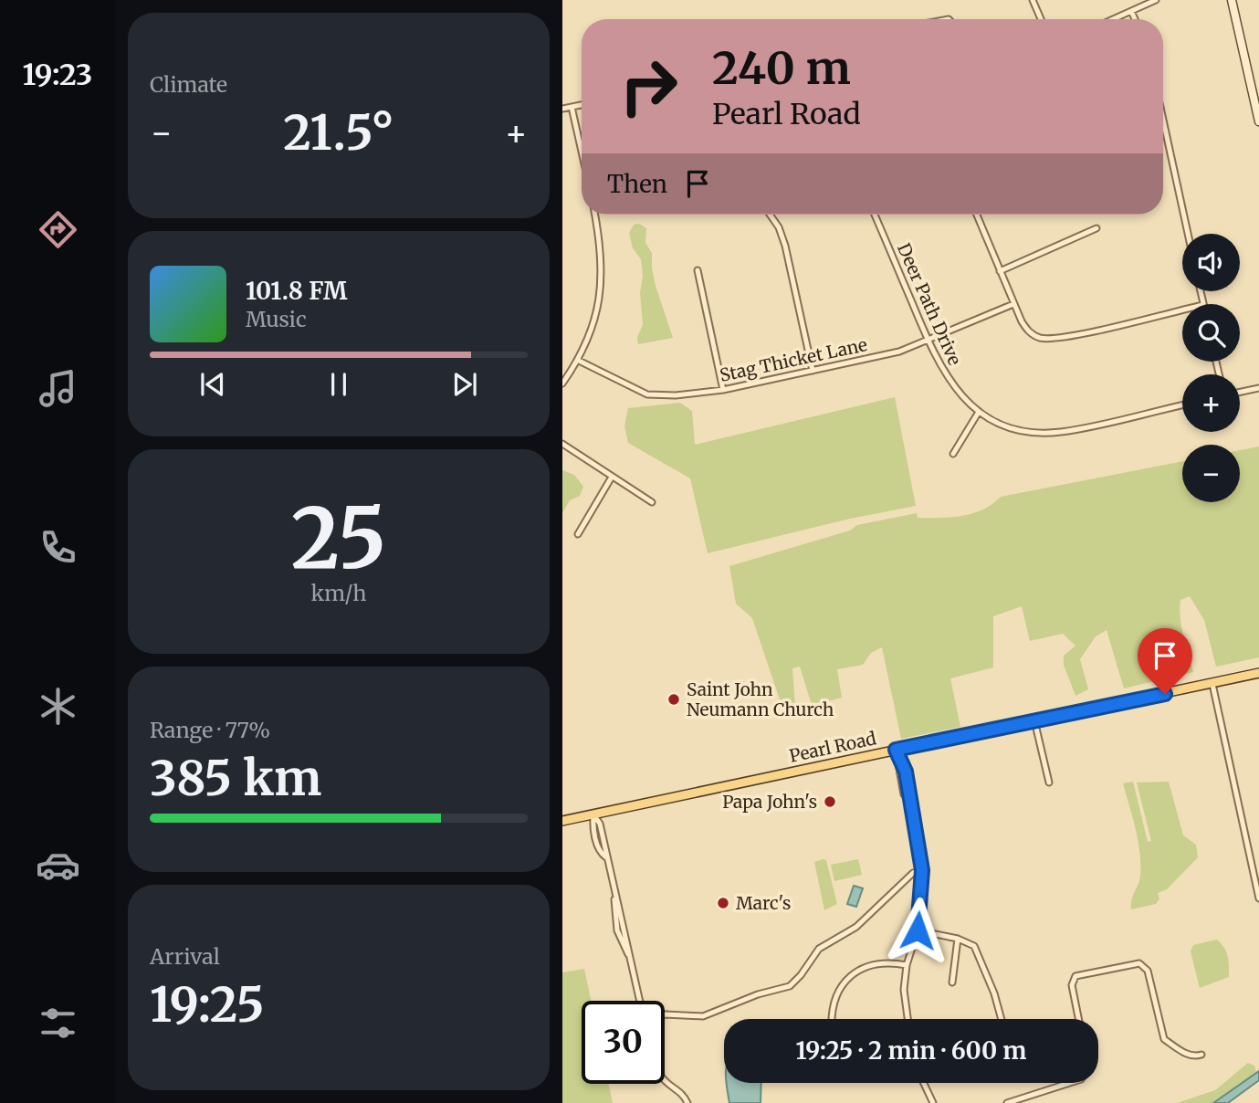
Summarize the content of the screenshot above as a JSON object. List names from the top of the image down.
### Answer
{
  "streets": {
    "main road": ["Pearl Road"],
    "street": ["Deer Path Drive", "Stag Thicket Lane"]
  },
  "crossings": [
    ["Deer Path Drive", "Stag Thicket Lane"]
  ],
  "places": ["Saint John Neumann Church", "Papa John's", "Marc's"],
  "page": {
    "tabs": "19:23",
    "tile": [
      "Climate",
      ["25", "km/h"],
      ["Range · 77%", "385 km"],
      ["Arrival", "19:25"]
    ],
    "turn": ["240 m", "Pearl Road"],
    "heat": ["−", "21.5°", "+"],
    "then": "Then",
    "map_buttons": ["+", "−"],
    "song": ["101.8 FM", "Music"],
    "limit": "30",
    "trip": "19:25 · 2 min · 600 m"
  }
}
